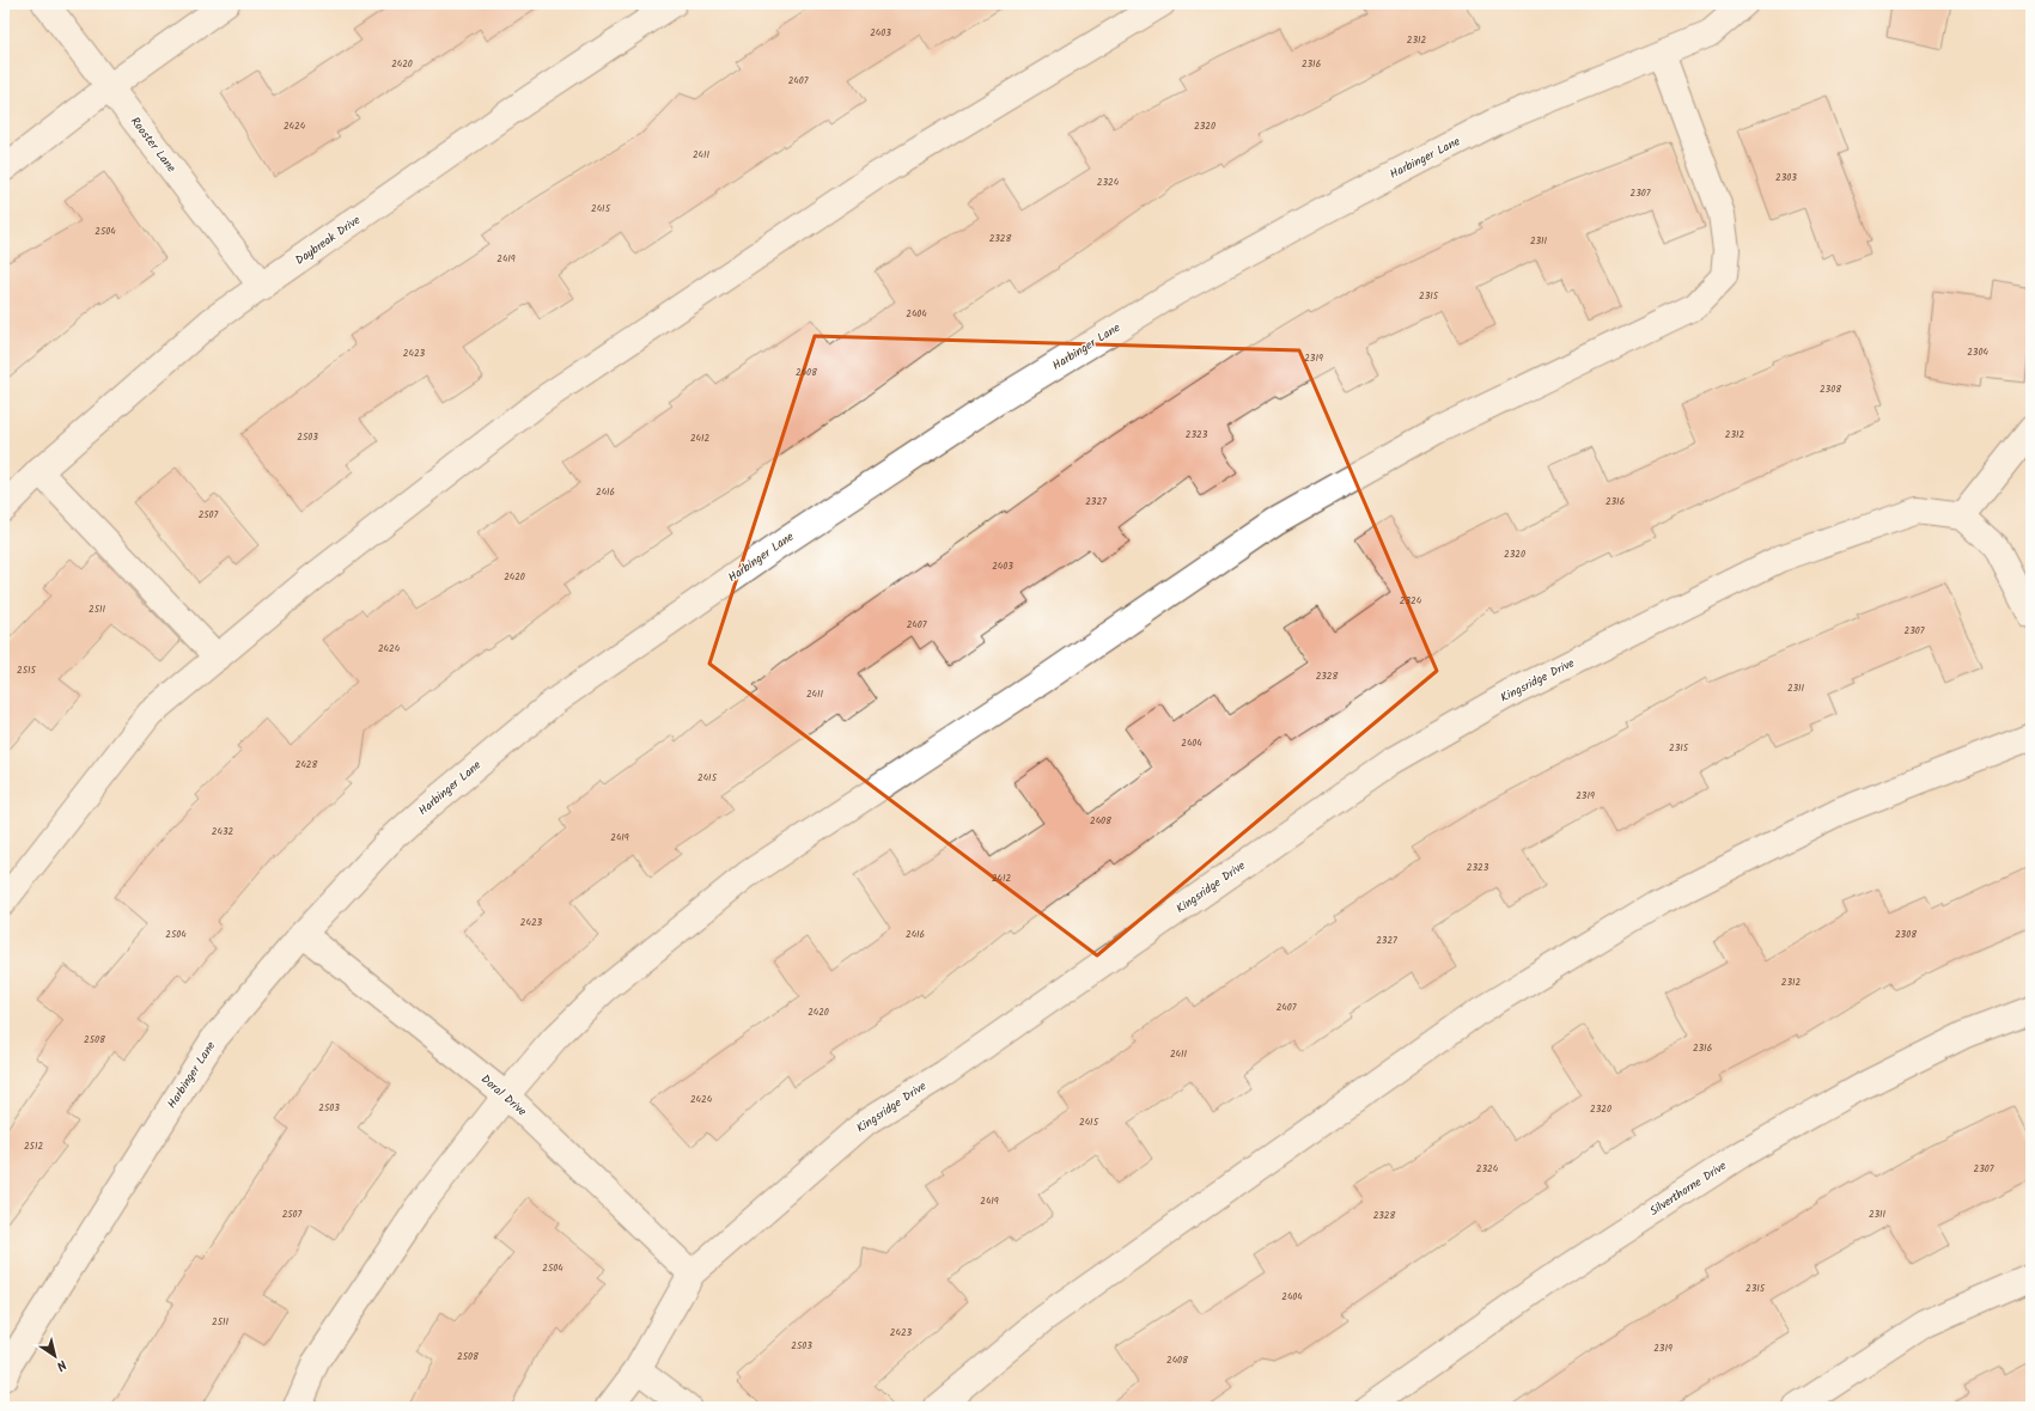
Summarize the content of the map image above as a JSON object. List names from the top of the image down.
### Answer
{
  "streets": {
    "street": [
      "Rooster Lane",
      "Harbinger Lane",
      "Daybreak Drive",
      "Kingsridge Drive",
      "Doral Drive",
      "Silverthorne Drive"
    ]
  },
  "crossings": [
    ["Rooster Lane", "Daybreak Drive"],
    ["Harbinger Lane", "Doral Drive"],
    ["Kingsridge Drive", "Doral Drive"]
  ],
  "house_numbers": [
    "2403",
    "2312",
    "2420",
    "2316",
    "2407",
    "2424",
    "2320",
    "2411",
    "2303",
    "2324",
    "2307",
    "2415",
    "2504",
    "2328",
    "2311",
    "2419",
    "2315",
    "2404",
    "2304",
    "2423",
    "2319",
    "2408",
    "2308",
    "2323",
    "2312",
    "2503",
    "2412",
    "2416",
    "2327",
    "2316",
    "2507",
    "2320",
    "2403",
    "2420",
    "2324",
    "2511",
    "2407",
    "2307",
    "2424",
    "2515",
    "2328",
    "2311",
    "2411",
    "2404",
    "2315",
    "2428",
    "2415",
    "2319",
    "2408",
    "2432",
    "2419",
    "2323",
    "2412",
    "2423",
    "2504",
    "2416",
    "2308",
    "2327",
    "2312",
    "2407",
    "2420",
    "2508",
    "2316",
    "2411",
    "2424",
    "2503",
    "2320",
    "2415",
    "2512",
    "2324",
    "2307",
    "2419",
    "2507",
    "2311",
    "2328",
    "2504",
    "2315",
    "2404",
    "2511",
    "2423",
    "2503",
    "2319",
    "2508",
    "2408"
  ],
  "north": "bottom right"
}
